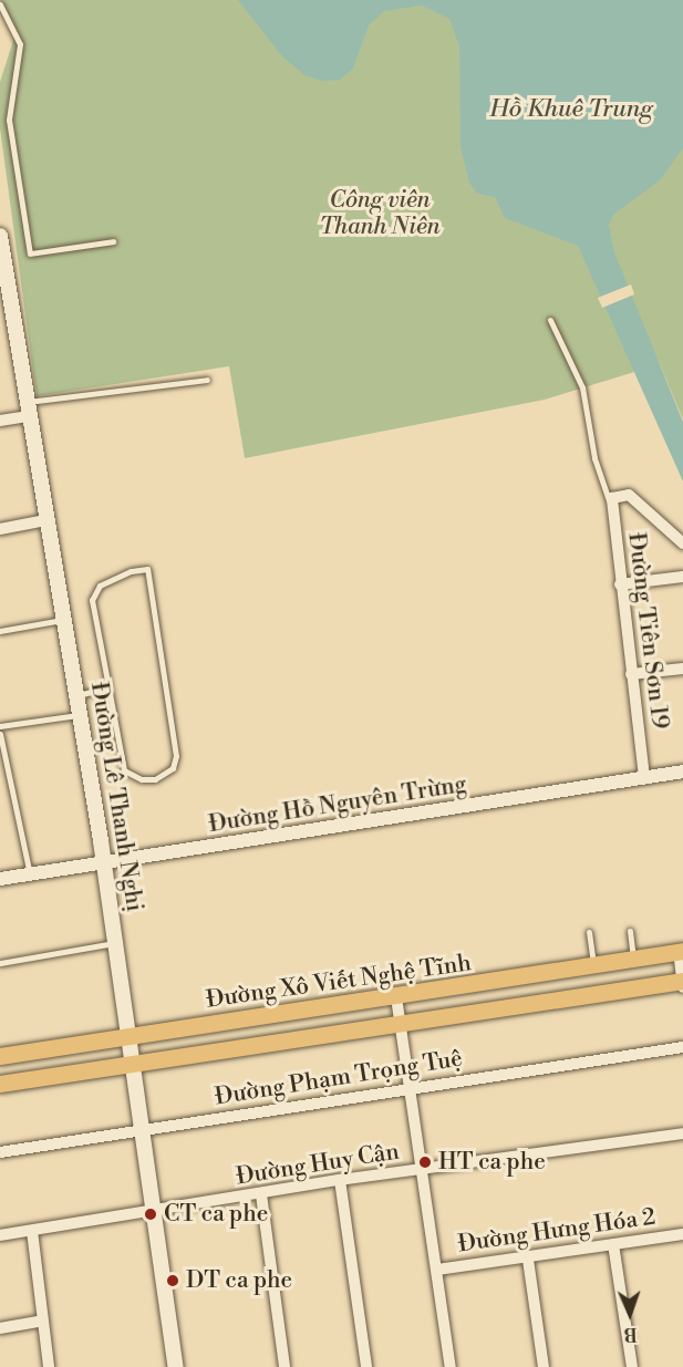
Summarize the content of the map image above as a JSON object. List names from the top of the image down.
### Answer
{
  "streets": {
    "main road": ["Đường Lê Thanh Nghị", "Đường Xô Viết Nghệ Tĩnh"],
    "street": [
      "Đường Tiên Sơn 19",
      "Đường Hồ Nguyên Trừng",
      "Đường Phạm Trọng Tuệ",
      "Đường Huy Cận",
      "Đường Hưng Hóa 2"
    ]
  },
  "crossings": [
    ["Đường Tiên Sơn 19", "Đường Hồ Nguyên Trừng"],
    ["Đường Lê Thanh Nghị", "Đường Hồ Nguyên Trừng"],
    ["Đường Lê Thanh Nghị", "Đường Xô Viết Nghệ Tĩnh"],
    ["Đường Lê Thanh Nghị", "Đường Phạm Trọng Tuệ"],
    ["Đường Lê Thanh Nghị", "Đường Huy Cận"]
  ],
  "water": ["Hồ Khuê Trung"],
  "parks": ["Công viên Thanh Niên"],
  "places": ["HT ca phe", "CT ca phe", "DT ca phe"],
  "north": "bottom"
}
